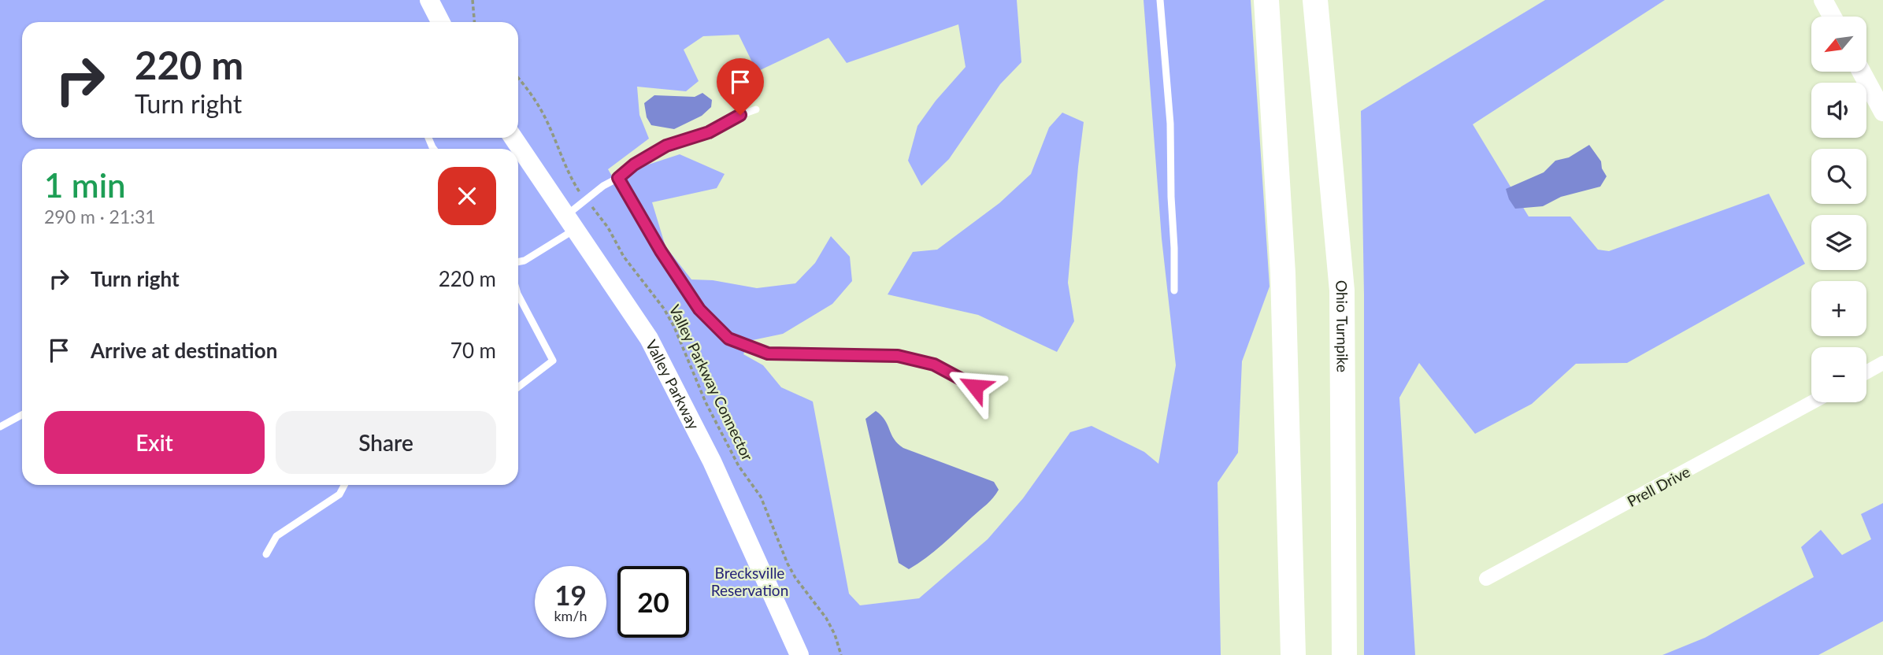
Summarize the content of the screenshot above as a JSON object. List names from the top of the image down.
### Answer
{
  "streets": {
    "highway": ["Ohio Turnpike"],
    "street": ["Valley Parkway", "Prell Drive"],
    "path": ["Valley Parkway Connector"]
  },
  "parks": ["Brecksville Reservation"],
  "north": "bottom left",
  "page": {
    "map_buttons": ["+", "−"],
    "turn": ["220 m", "Turn right"],
    "heading": ["1 min", "290 m · 21:31"],
    "list": [
      {
        "name": "Turn right",
        "value": "220 m"
      },
      {
        "name": "Arrive at destination",
        "value": "70 m"
      }
    ],
    "buttons": ["Exit", "Share"],
    "speed": "19 km/h",
    "limit": "20"
  }
}
